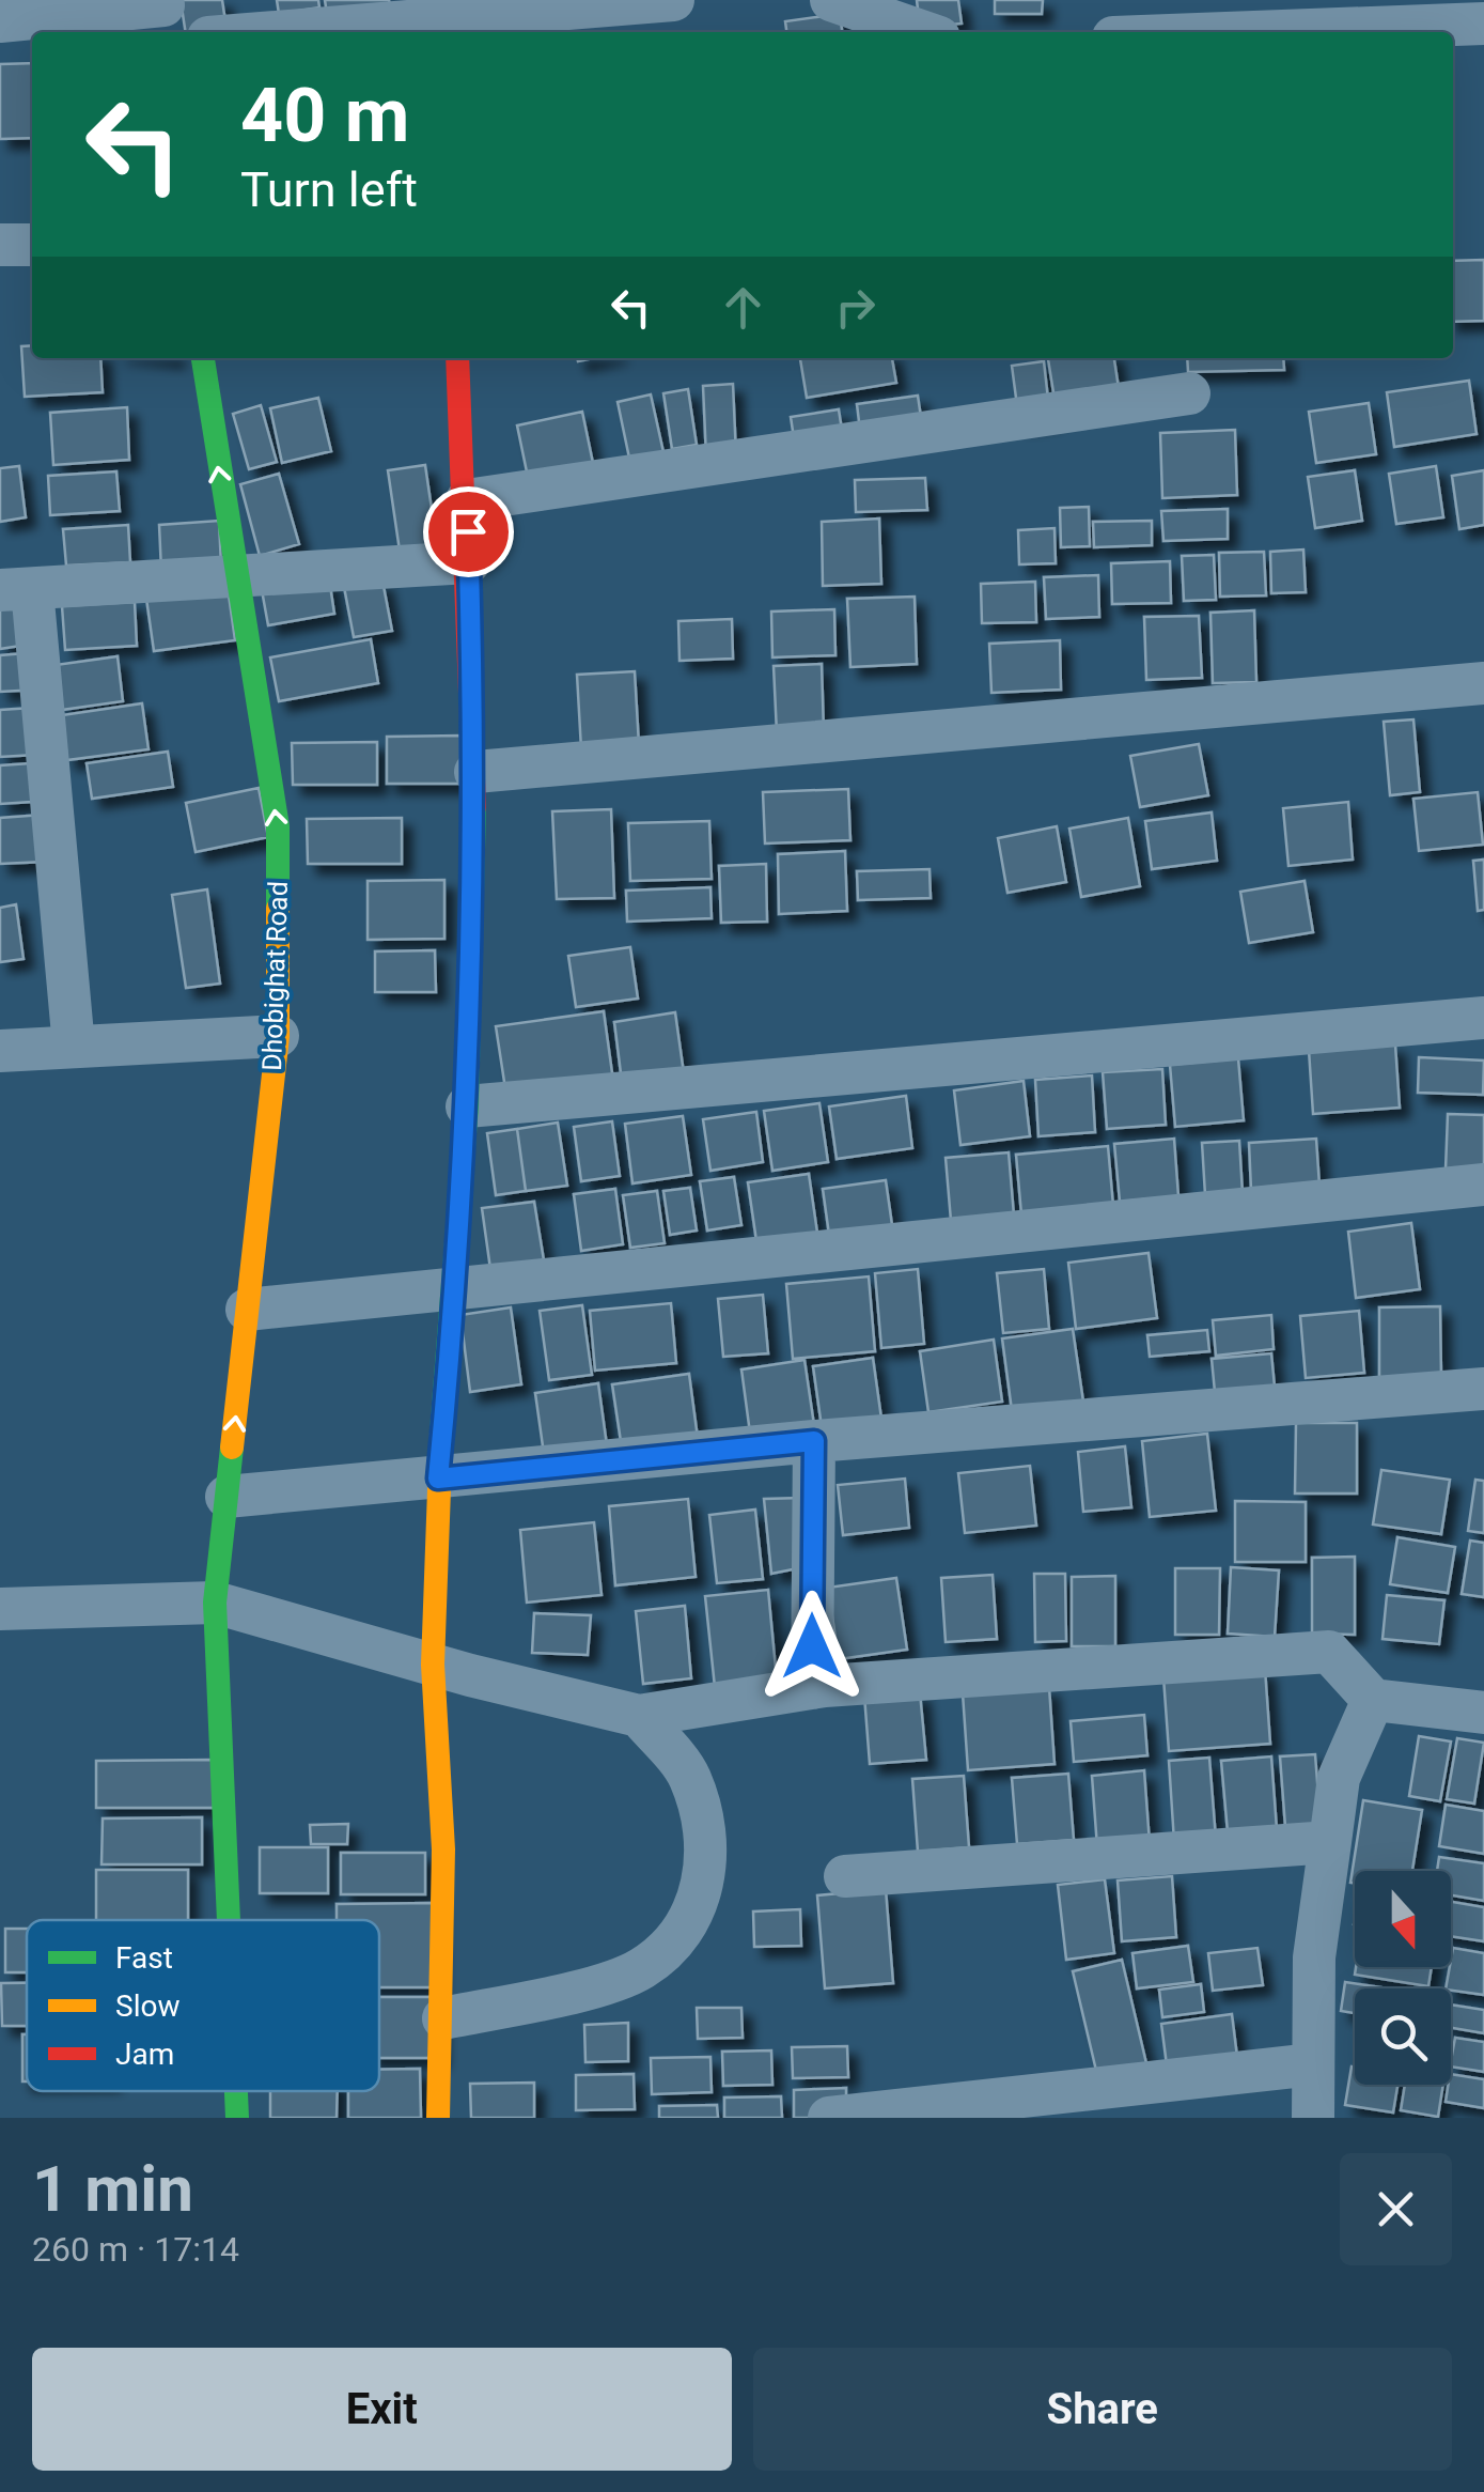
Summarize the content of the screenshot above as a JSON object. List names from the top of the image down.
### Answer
{
  "streets": {
    "street": ["Dhobighat Road"]
  },
  "legend": ["Fast", "Slow", "Jam"],
  "north": "bottom",
  "page": {
    "turn": ["40 m", "Turn left"],
    "heading": ["1 min", "260 m · 17:14"],
    "buttons": ["Exit", "Share"]
  }
}
